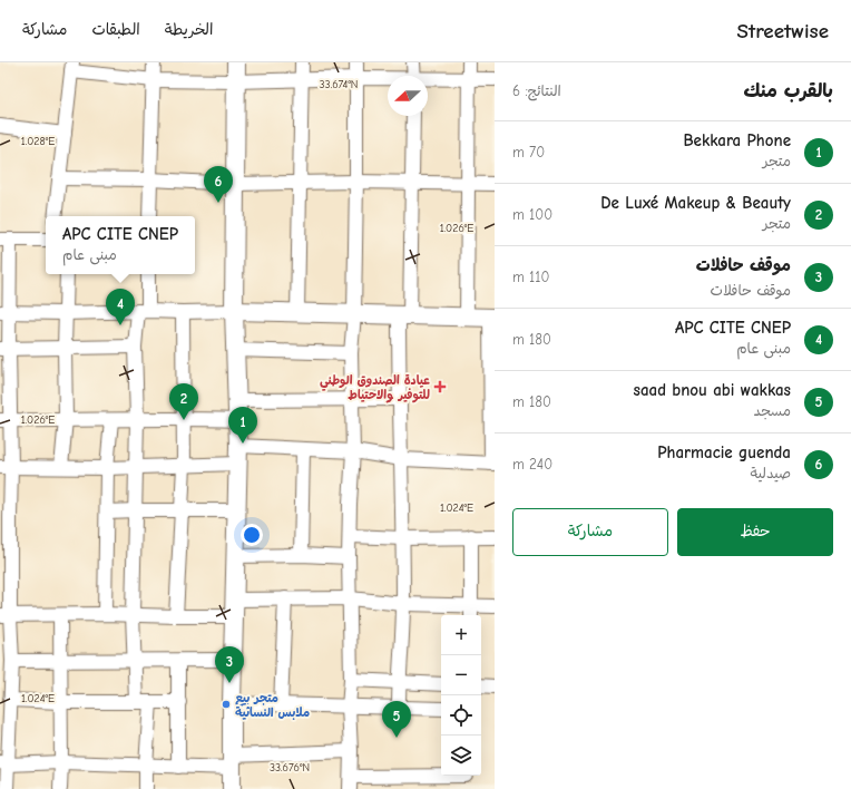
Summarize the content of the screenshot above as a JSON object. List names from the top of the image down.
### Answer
{
  "places": {
    "health": ["عيادة الصندوق الوطني للتوفير والاحتياط"],
    "other": ["متجر بيع ملابس النسائية"]
  },
  "north": "left",
  "page": {
    "header": "Streetwise",
    "nav": ["الخريطة", "الطبقات", "مشاركة"],
    "heading": ["بالقرب منك", "النتائج: 6"],
    "list": [
      {
        "mark": "1",
        "name": "Bekkara Phone",
        "note": "متجر",
        "value": "70 m"
      },
      {
        "mark": "2",
        "name": "De Luxé Makeup & Beauty",
        "note": "متجر",
        "value": "100 m"
      },
      {
        "mark": "3",
        "name": "موقف حافلات",
        "note": "موقف حافلات",
        "value": "110 m"
      },
      {
        "mark": "4",
        "name": "APC CITE CNEP",
        "note": "مبنى عام",
        "value": "180 m"
      },
      {
        "mark": "5",
        "name": "saad bnou abi wakkas",
        "note": "مسجد",
        "value": "180 m"
      },
      {
        "mark": "6",
        "name": "Pharmacie guenda",
        "note": "صيدلية",
        "value": "240 m"
      }
    ],
    "pins": [
      "6",
      "4",
      "2",
      "1",
      "3",
      "5"
    ],
    "popup": ["APC CITE CNEP", "مبنى عام"],
    "buttons": ["حفظ", "مشاركة"],
    "map_buttons": ["+", "−"]
  },
  "coordinates": [
    "33.674°N",
    "1.028°E",
    "1.026°E",
    "1.024°E",
    "33.676°N"
  ]
}
